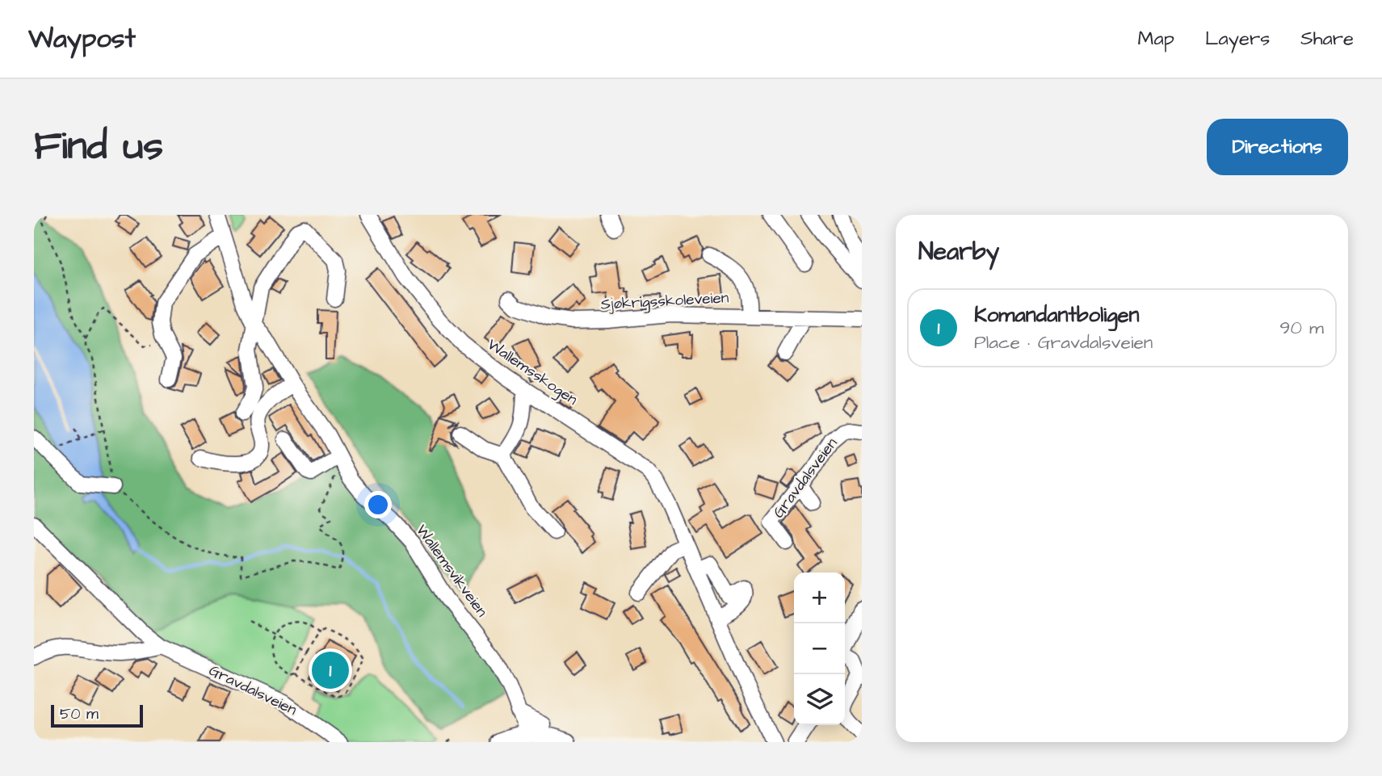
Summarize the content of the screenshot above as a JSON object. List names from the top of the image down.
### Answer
{
  "streets": {
    "street": [
      "Sjøkrigsskoleveien",
      "Wallemsskogen",
      "Gravdalsveien",
      "Wallemsvikveien"
    ]
  },
  "scale_bar": "50 m",
  "page": {
    "header": "Waypost",
    "nav": ["Map", "Layers", "Share"],
    "buttons": "Directions",
    "title": "Find us",
    "heading": "Nearby",
    "list": [
      {
        "mark": "1",
        "name": "Komandantboligen",
        "note": "Place · Gravdalsveien",
        "value": "90 m"
      }
    ],
    "map_buttons": ["+", "−"],
    "pins": "1",
    "scale": "50 m"
  }
}
